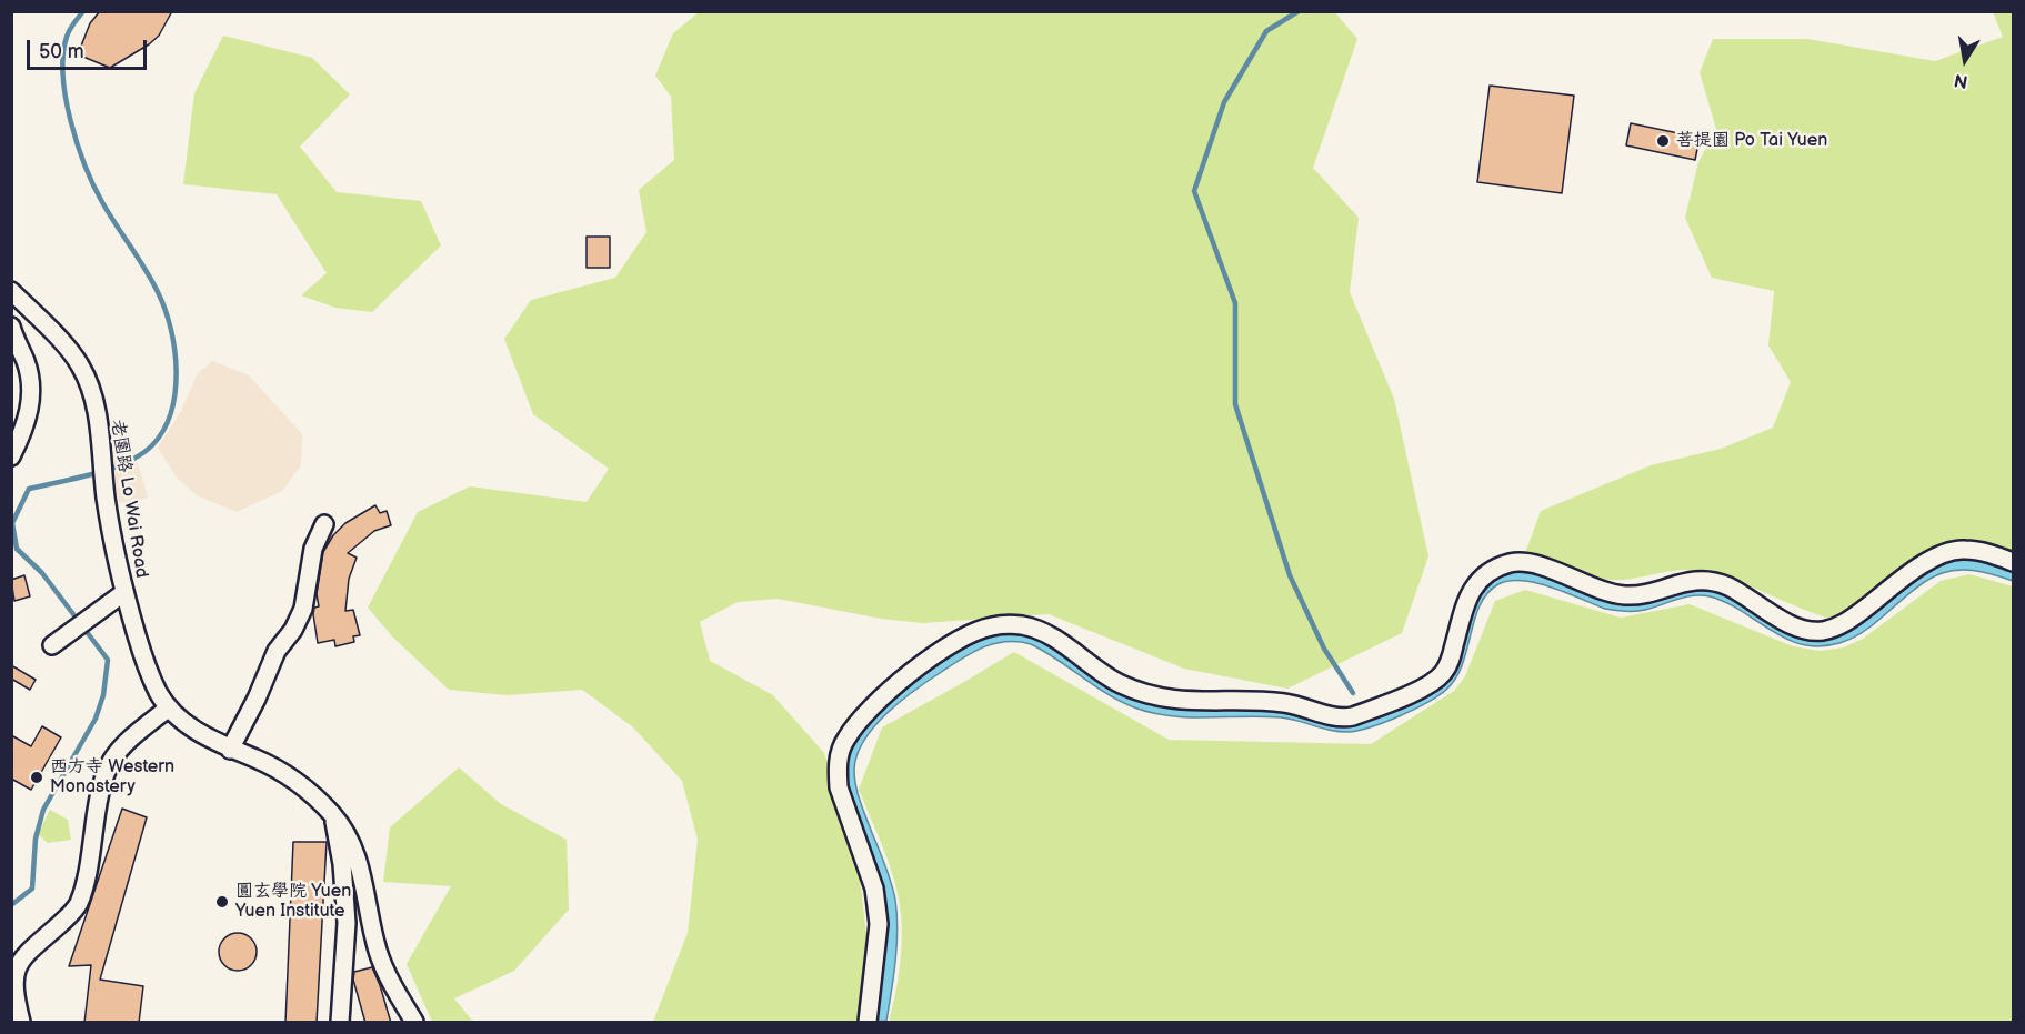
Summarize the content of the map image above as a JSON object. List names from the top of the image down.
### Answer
{
  "streets": {
    "street": ["老圍路 Lo Wai Road"]
  },
  "places": ["菩提園 Po Tai Yuen", "西方寺 Western Monastery", "圓玄學院 Yuen Yuen Institute"],
  "scale_bar": "50 m",
  "north": "bottom"
}
